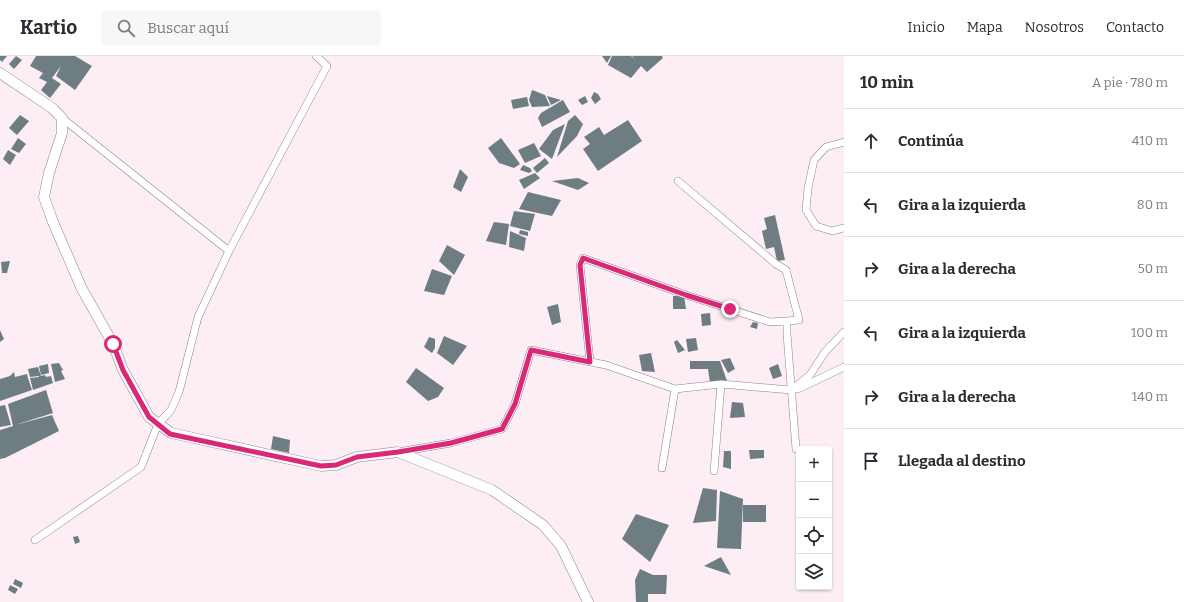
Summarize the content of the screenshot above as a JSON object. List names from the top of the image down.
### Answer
{
  "page": {
    "header": "Kartio",
    "search": "Buscar aquí",
    "nav": [
      "Inicio",
      "Mapa",
      "Nosotros",
      "Contacto"
    ],
    "heading": ["10 min", "A pie · 780 m"],
    "list": [
      ["Continúa", "410 m"],
      ["Gira a la izquierda", "80 m"],
      ["Gira a la derecha", "50 m"],
      ["Gira a la izquierda", "100 m"],
      ["Gira a la derecha", "140 m"],
      "Llegada al destino"
    ],
    "map_buttons": ["+", "−"]
  }
}
